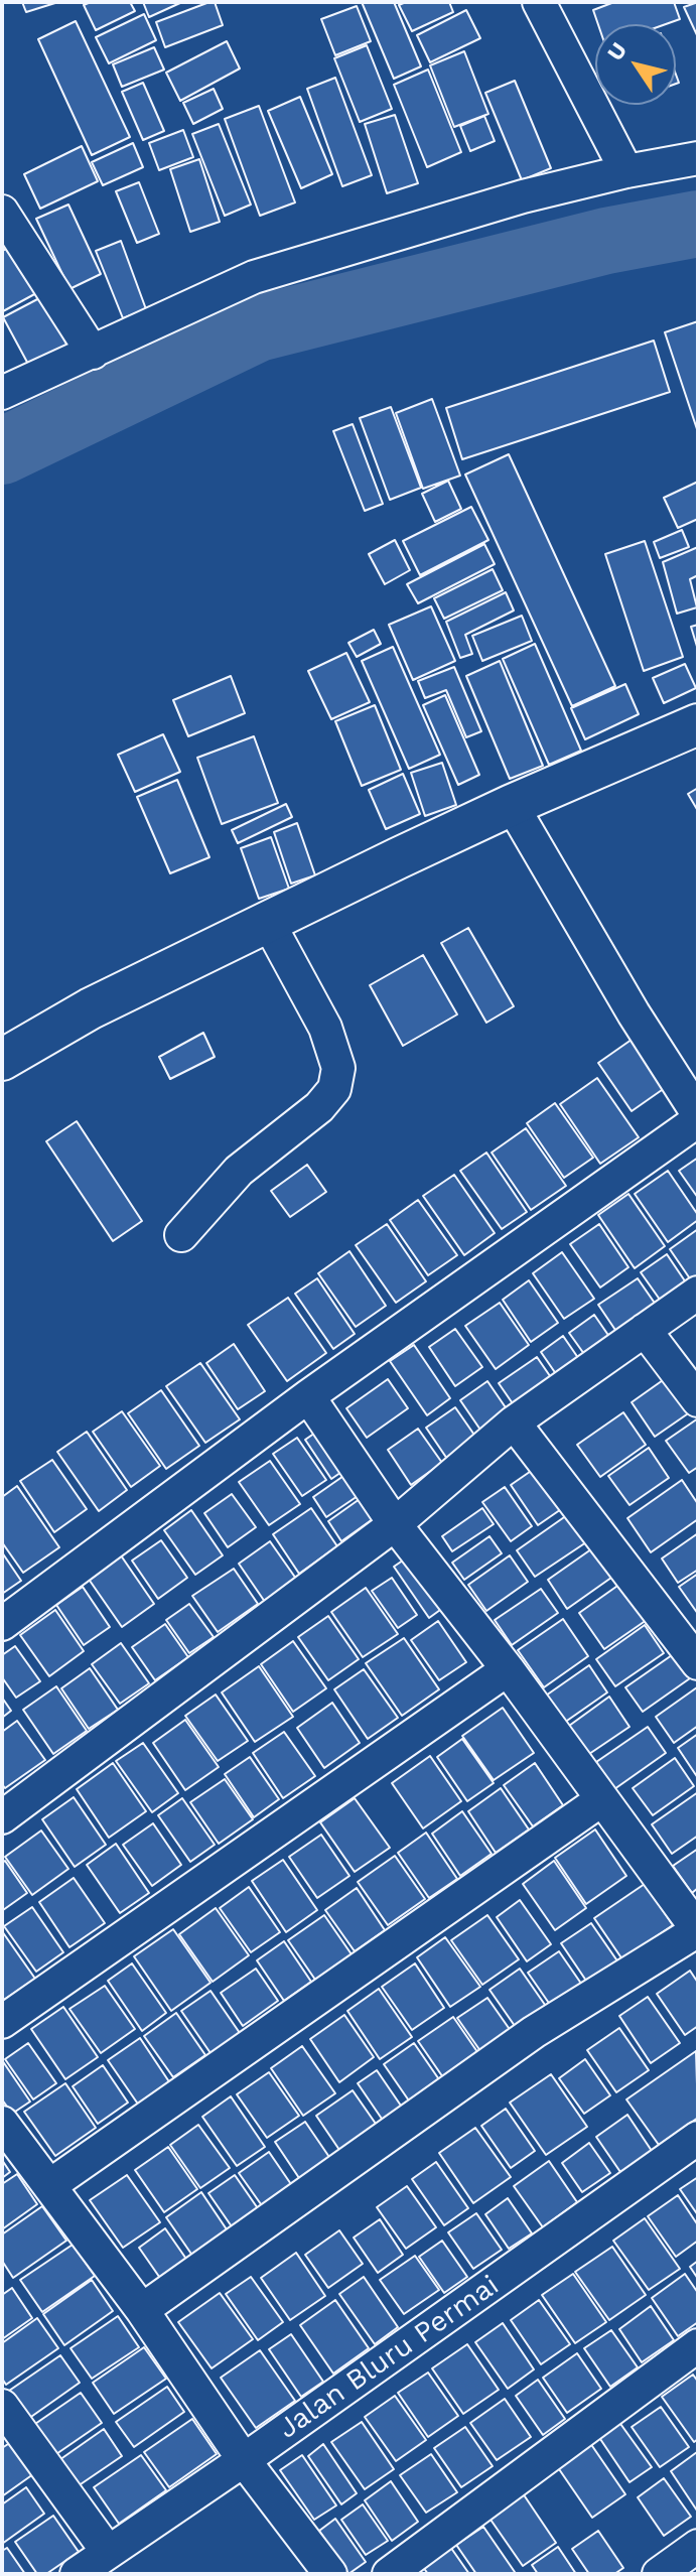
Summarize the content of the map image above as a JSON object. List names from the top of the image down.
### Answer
{
  "streets": {
    "street": ["Jalan Bluru Permai"]
  },
  "north": "top left"
}
